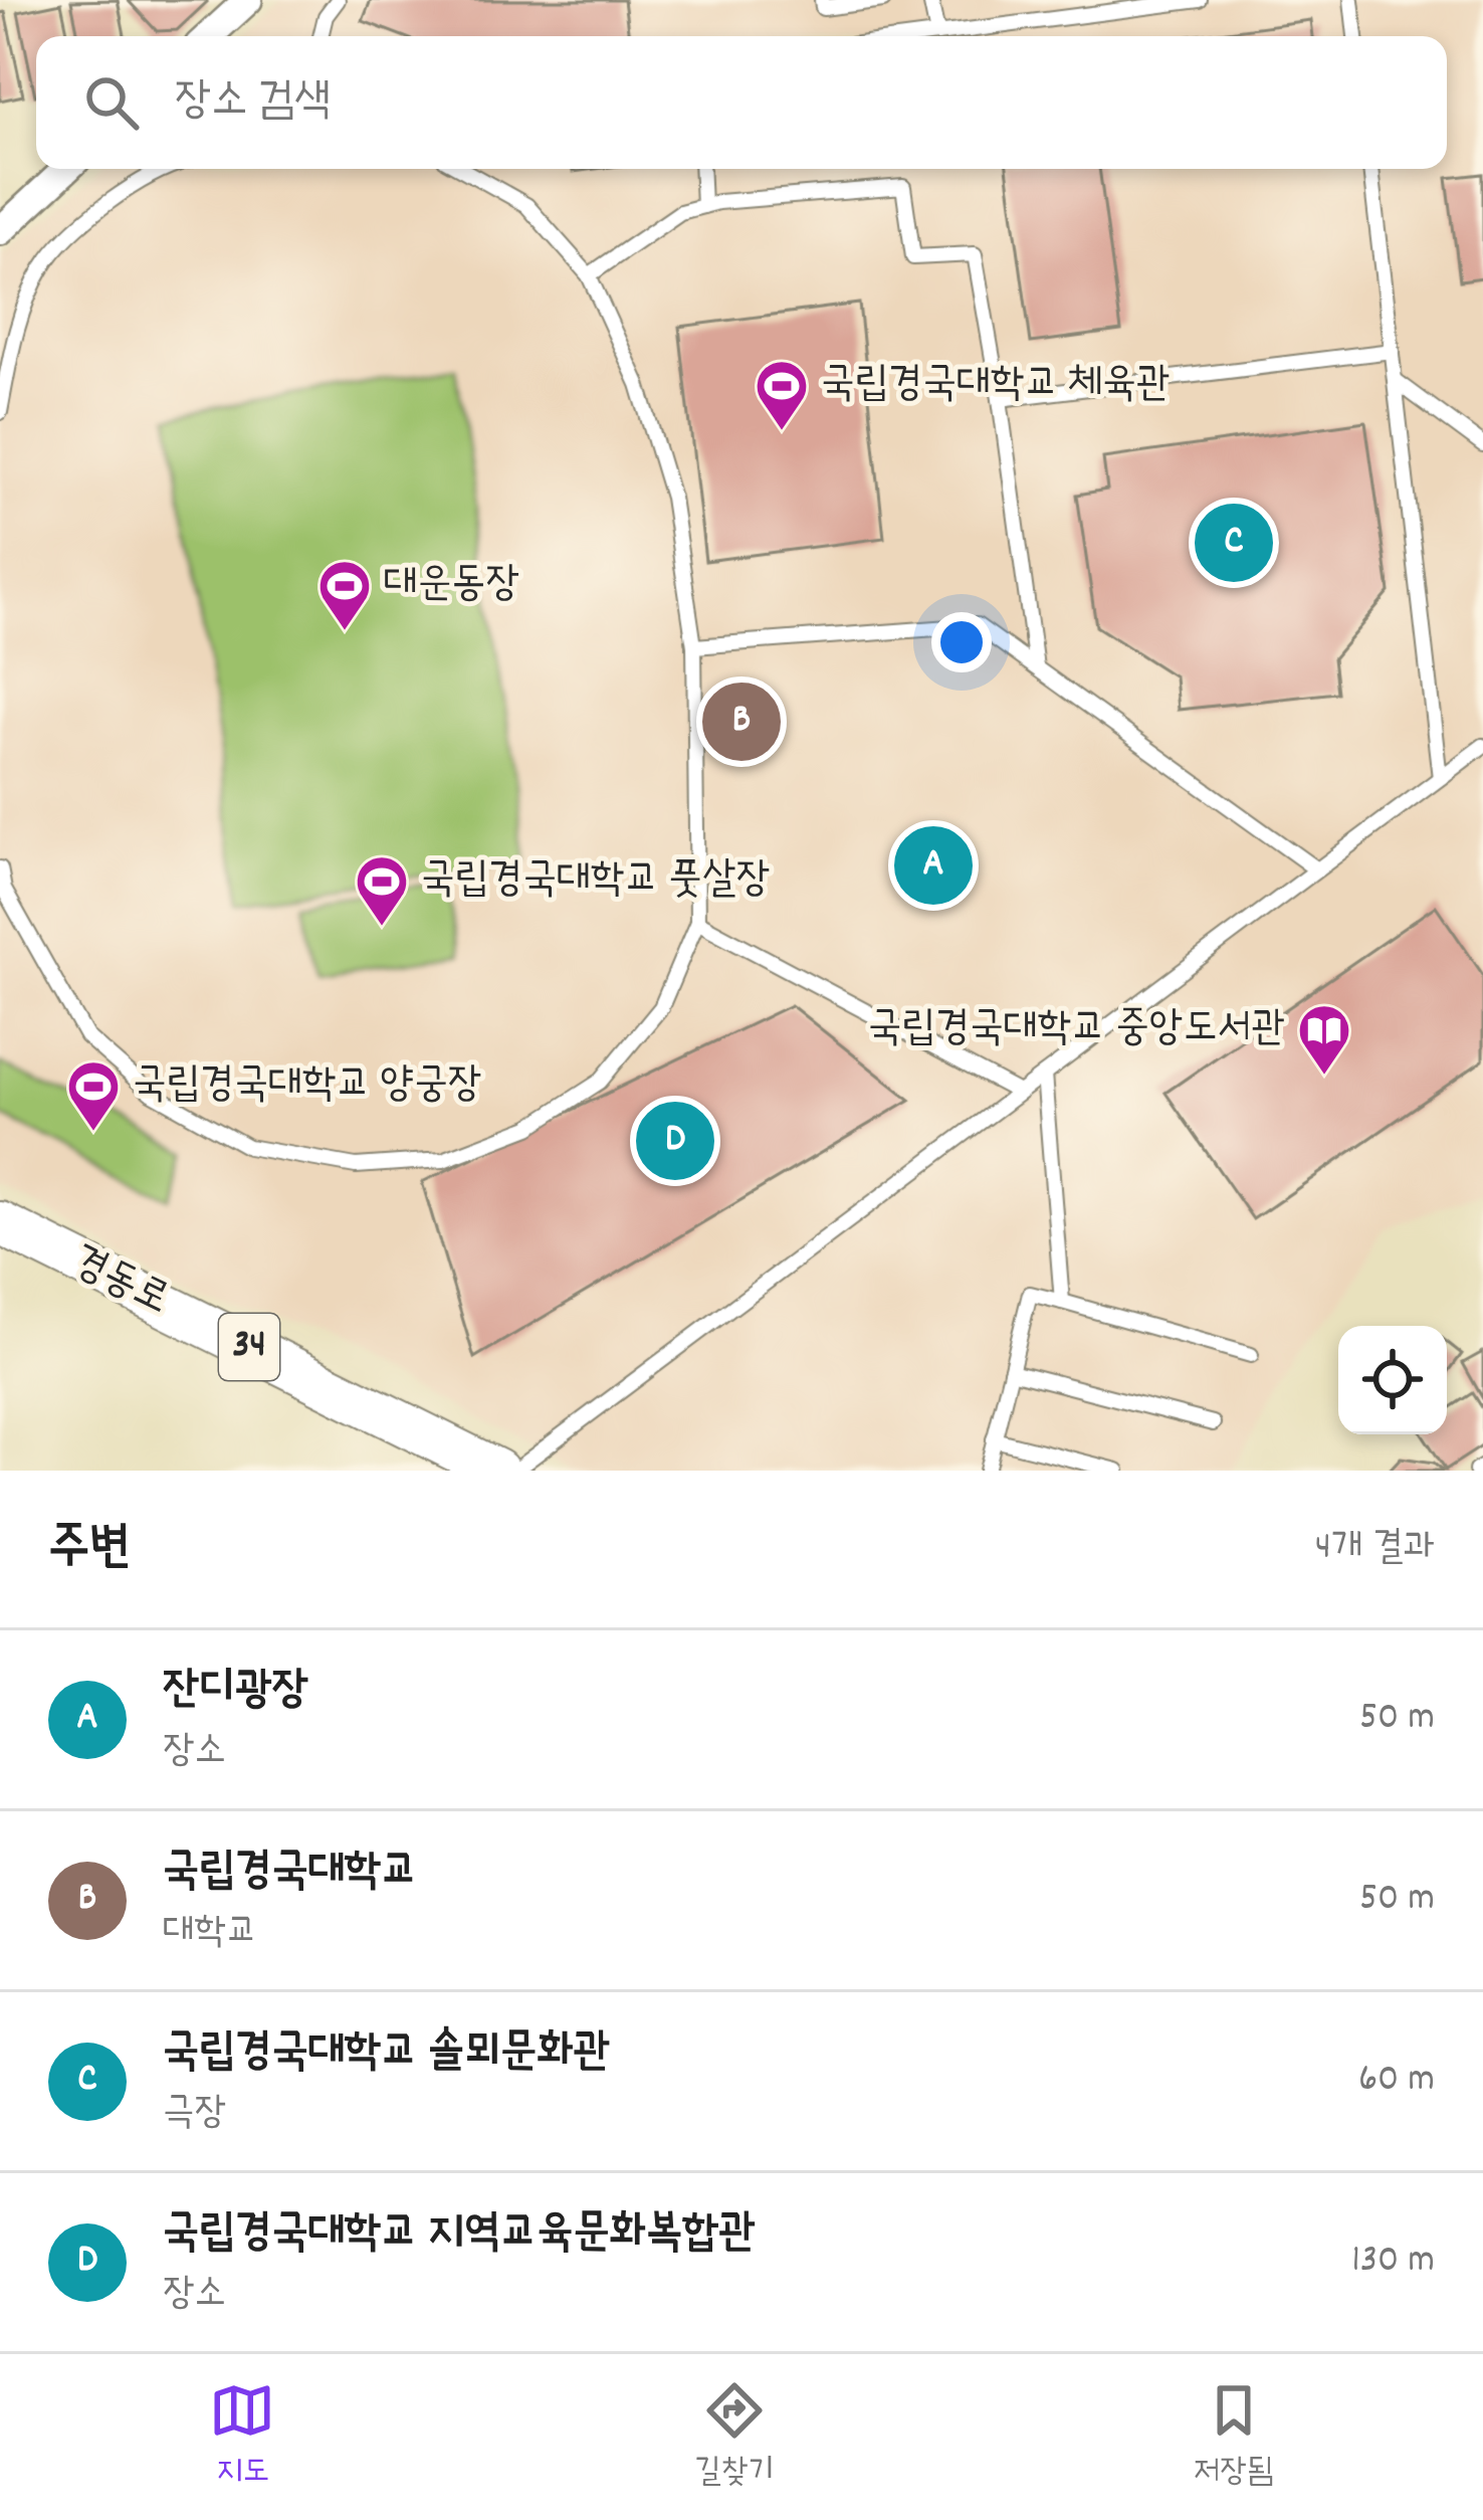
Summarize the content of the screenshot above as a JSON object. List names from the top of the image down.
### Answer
{
  "streets": {
    "main road": ["경동로", "34"]
  },
  "places": {
    "sports": [
      "국립경국대학교 체육관",
      "대운동장",
      "국립경국대학교 풋살장",
      "국립경국대학교 양궁장"
    ],
    "library": ["국립경국대학교 중앙도서관"]
  },
  "page": {
    "search": "장소 검색",
    "pins": [
      "C",
      "B",
      "A",
      "D"
    ],
    "heading": ["주변", "4개 결과"],
    "list": [
      {
        "mark": "A",
        "name": "잔디광장",
        "note": "장소",
        "value": "50 m"
      },
      {
        "mark": "B",
        "name": "국립경국대학교",
        "note": "대학교",
        "value": "50 m"
      },
      {
        "mark": "C",
        "name": "국립경국대학교 솔뫼문화관",
        "note": "극장",
        "value": "60 m"
      },
      {
        "mark": "D",
        "name": "국립경국대학교 지역교육문화복합관",
        "note": "장소",
        "value": "130 m"
      }
    ],
    "nav": ["지도", "길찾기", "저장됨"]
  }
}
